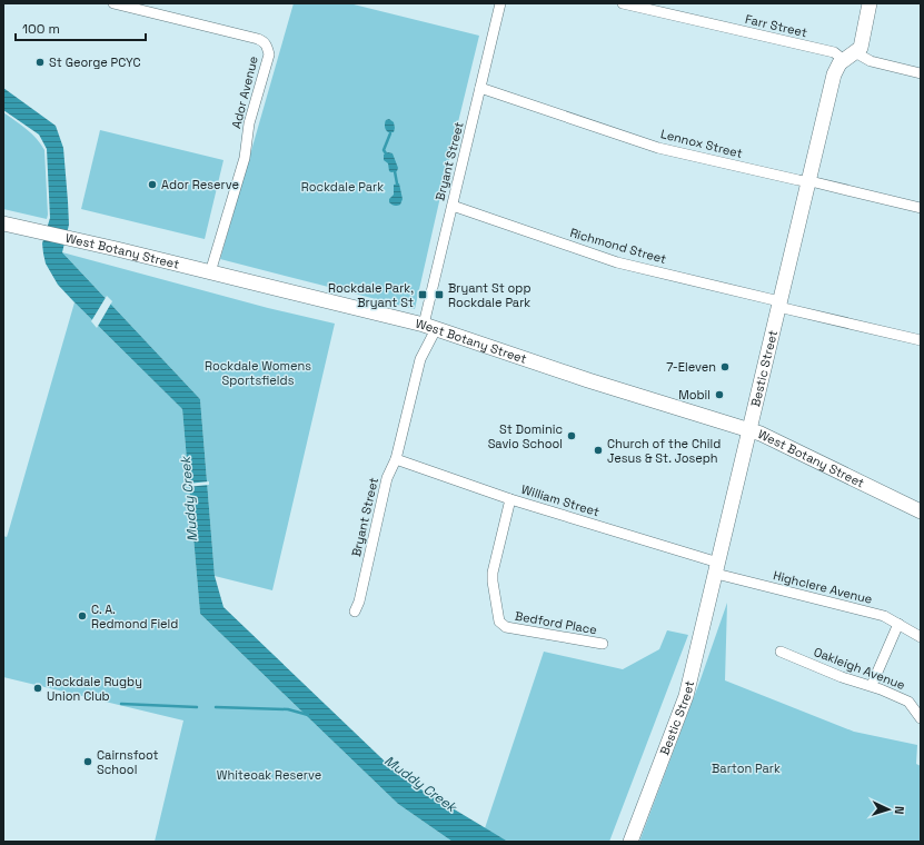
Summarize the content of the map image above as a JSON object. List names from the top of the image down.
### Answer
{
  "streets": {
    "main road": ["West Botany Street", "Bestic Street"],
    "street": [
      "Farr Street",
      "Ador Avenue",
      "Lennox Street",
      "Bryant Street",
      "Richmond Street",
      "William Street",
      "Highclere Avenue",
      "Bedford Place",
      "Oakleigh Avenue"
    ]
  },
  "crossings": [
    ["Farr Street", "Bestic Street"],
    ["Ador Avenue", "West Botany Street"],
    ["Lennox Street", "Bryant Street"],
    ["Lennox Street", "Bestic Street"],
    ["Bryant Street", "Richmond Street"],
    ["Bryant Street", "West Botany Street"],
    ["Bryant Street", "William Street"],
    ["Richmond Street", "Bestic Street"],
    ["West Botany Street", "Bestic Street"],
    ["Bestic Street", "William Street"],
    ["Bestic Street", "Highclere Avenue"],
    ["William Street", "Highclere Avenue"],
    ["William Street", "Bedford Place"]
  ],
  "water": ["Muddy Creek"],
  "parks": [
    "Rockdale Park",
    "Rockdale Womens Sportsfields",
    "Barton Park",
    "Whiteoak Reserve"
  ],
  "places": {
    "other": [
      "St George PCYC",
      "Ador Reserve",
      "7-Eleven",
      "Mobil",
      "St Dominic Savio School",
      "Church of the Child Jesus & St. Joseph",
      "C. A. Redmond Field",
      "Rockdale Rugby Union Club",
      "Cairnsfoot School"
    ],
    "transit": ["Rockdale Park, Bryant St", "Bryant St opp Rockdale Park"]
  },
  "scale_bar": "100 m",
  "north": "right"
}
